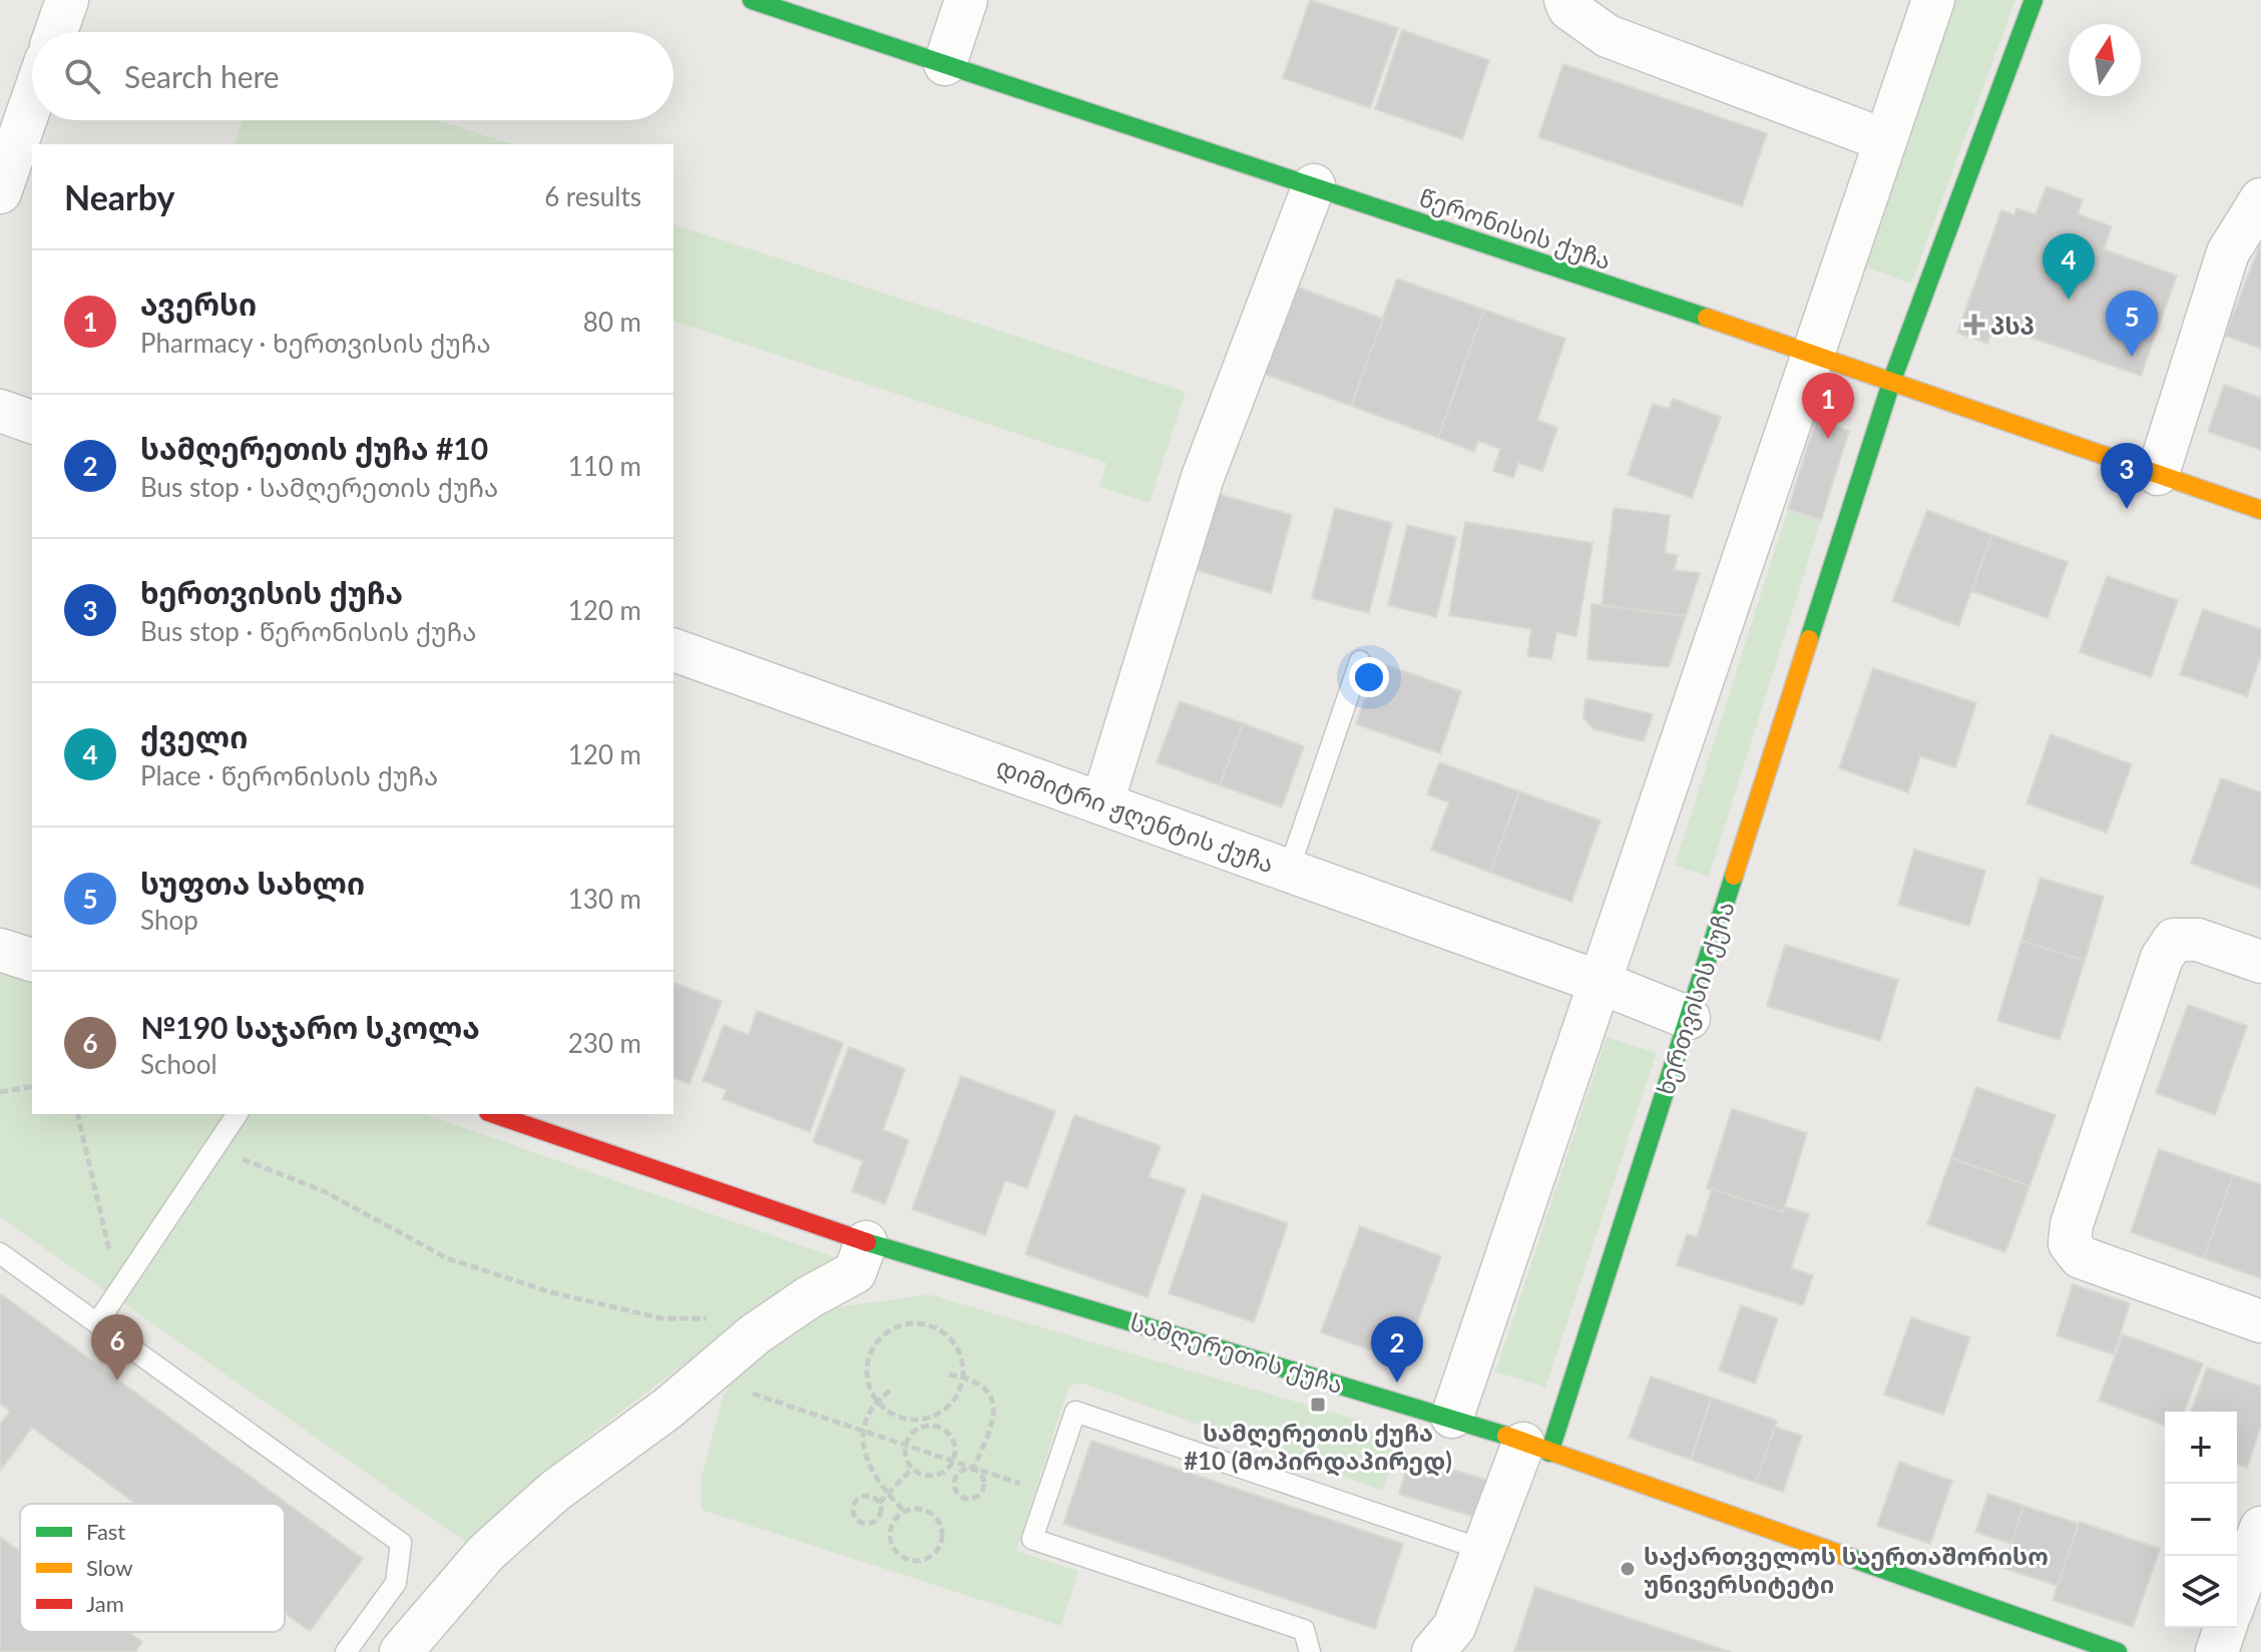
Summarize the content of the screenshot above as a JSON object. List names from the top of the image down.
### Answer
{
  "streets": {
    "street": [
      "წერონისის ქუჩა",
      "დიმიტრი ჟღენტის ქუჩა",
      "ხერთვისის ქუჩა",
      "სამღერეთის ქუჩა"
    ]
  },
  "crossings": [
    ["წერონისის ქუჩა", "ხერთვისის ქუჩა"],
    ["დიმიტრი ჟღენტის ქუჩა", "ხერთვისის ქუჩა"],
    ["ხერთვისის ქუჩა", "სამღერეთის ქუჩა"]
  ],
  "places": {
    "health": ["პსპ"],
    "transit": ["სამღერეთის ქუჩა #10 (მოპირდაპირედ)"],
    "other": ["საქართველოს საერთაშორისო უნივერსიტეტი"]
  },
  "legend": ["Fast", "Slow", "Jam"],
  "north": "top",
  "page": {
    "search": "Search here",
    "heading": ["Nearby", "6 results"],
    "pins": [
      "4",
      "5",
      "1",
      "3",
      "6",
      "2"
    ],
    "list": [
      {
        "mark": "1",
        "name": "ავერსი",
        "note": "Pharmacy · ხერთვისის ქუჩა",
        "value": "80 m"
      },
      {
        "mark": "2",
        "name": "სამღერეთის ქუჩა #10",
        "note": "Bus stop · სამღერეთის ქუჩა",
        "value": "110 m"
      },
      {
        "mark": "3",
        "name": "ხერთვისის ქუჩა",
        "note": "Bus stop · წერონისის ქუჩა",
        "value": "120 m"
      },
      {
        "mark": "4",
        "name": "ქველი",
        "note": "Place · წერონისის ქუჩა",
        "value": "120 m"
      },
      {
        "mark": "5",
        "name": "სუფთა სახლი",
        "note": "Shop",
        "value": "130 m"
      },
      {
        "mark": "6",
        "name": "№190 საჯარო სკოლა",
        "note": "School",
        "value": "230 m"
      }
    ],
    "map_buttons": ["+", "−"]
  }
}
